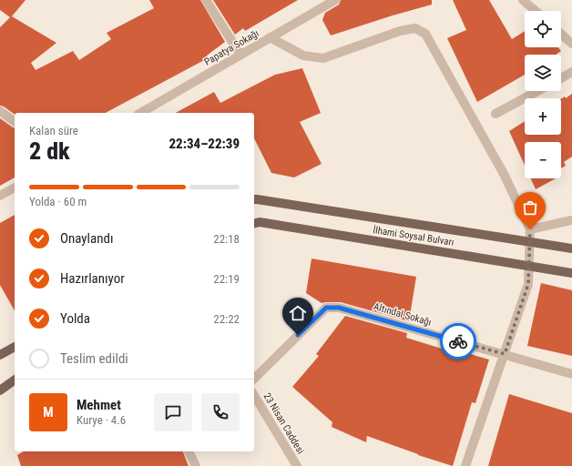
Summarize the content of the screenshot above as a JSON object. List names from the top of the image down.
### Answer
{
  "streets": {
    "main road": ["İlhami Soysal Bulvarı"],
    "street": ["Papatya Sokağı", "Altındal Sokağı", "23 Nisan Caddesi"]
  },
  "page": {
    "map_buttons": ["+", "−"],
    "heading": ["2 dk", "Kalan süre", "22:34–22:39"],
    "panel": ["Mehmet", "Kurye · 4.6"],
    "bar": "Yolda · 60 m",
    "list": [
      ["Onaylandı", "22:18"],
      ["Hazırlanıyor", "22:19"],
      ["Yolda", "22:22"],
      "Teslim edildi"
    ],
    "round": "M"
  }
}
